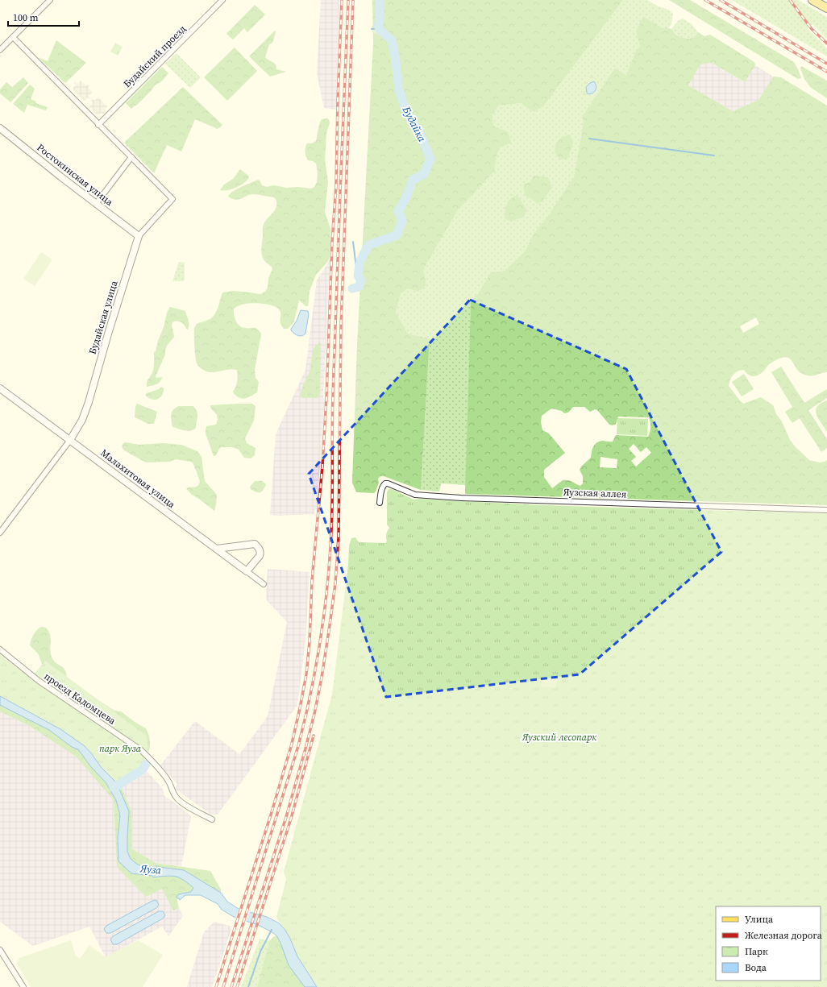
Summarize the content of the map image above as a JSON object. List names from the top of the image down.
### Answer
{
  "streets": {
    "street": [
      "Будайский проезд",
      "Ростокинская улица",
      "Будайская улица",
      "Малахитовая улица",
      "Яузская аллея",
      "проезд Кадомцева"
    ]
  },
  "crossings": [
    ["Будайский проезд", "Будайская улица"],
    ["Ростокинская улица", "Будайская улица"],
    ["Будайская улица", "Малахитовая улица"]
  ],
  "water": ["Будайка", "Яуза"],
  "parks": ["Яузский лесопарк", "парк Яуза"],
  "legend": [
    "Улица",
    "Железная дорога",
    "Парк",
    "Вода"
  ],
  "scale_bar": "100 m"
}
